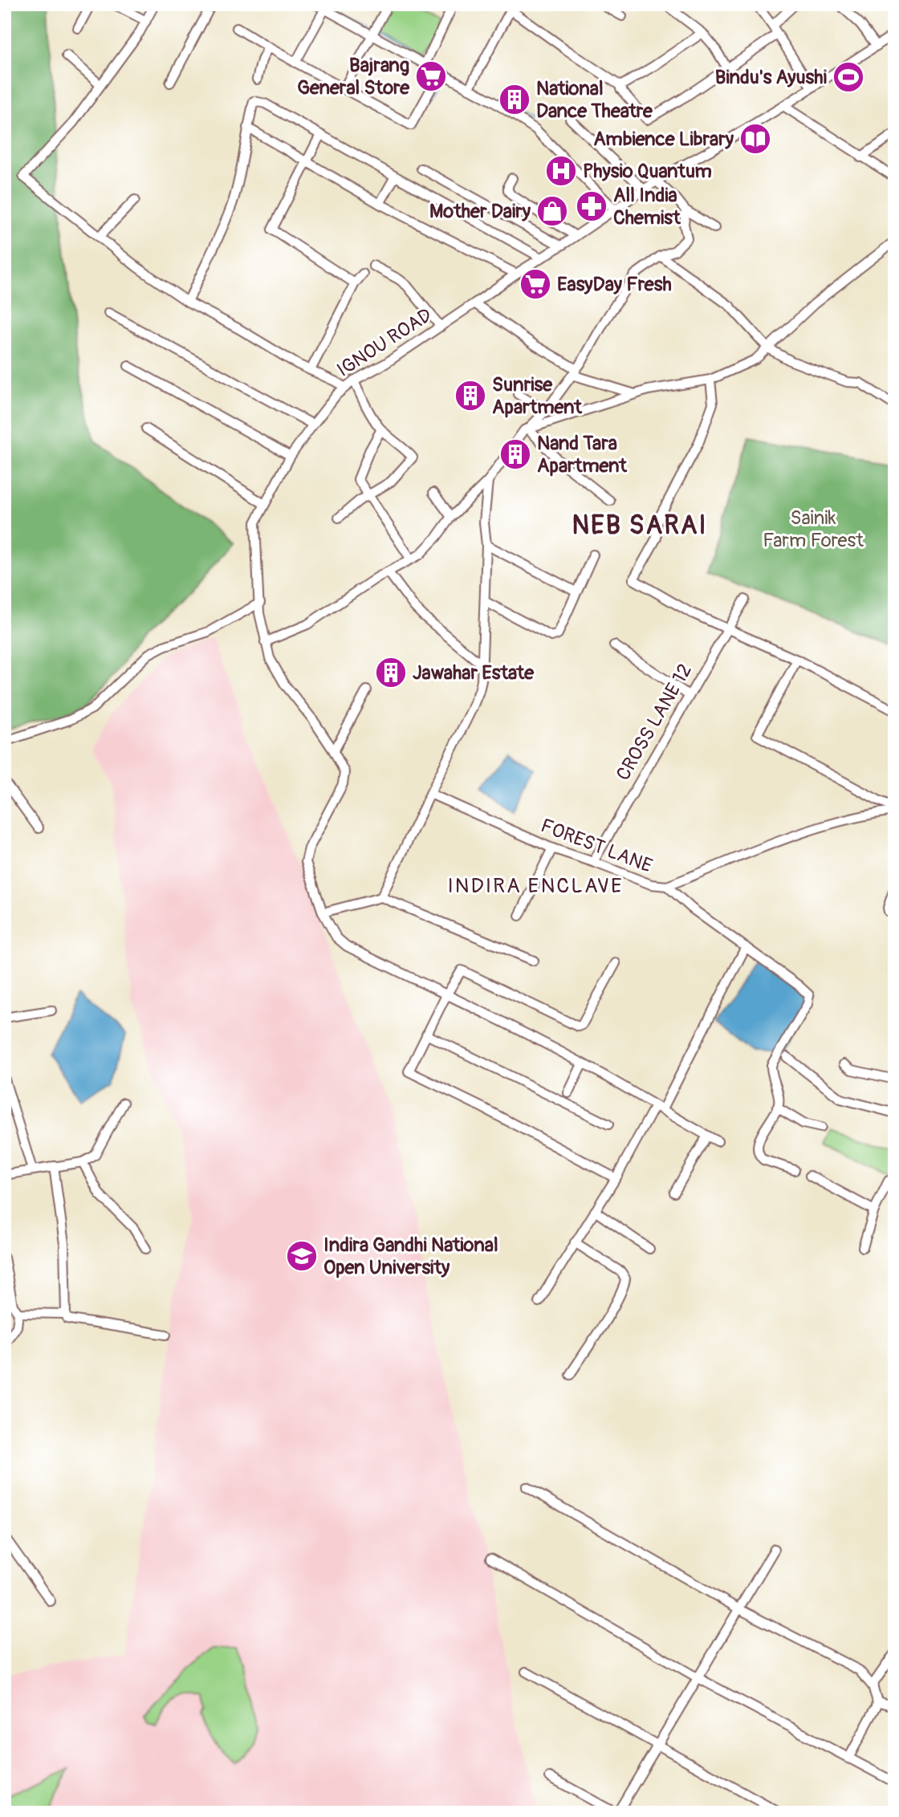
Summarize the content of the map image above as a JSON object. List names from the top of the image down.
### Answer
{
  "streets": {
    "street": ["IGNOU ROAD", "CROSS LANE 12", "FOREST LANE"]
  },
  "crossings": [
    ["CROSS LANE 12", "FOREST LANE"]
  ],
  "districts": ["NEB SARAI", "INDIRA ENCLAVE"],
  "parks": ["Sainik Farm Forest"],
  "places": {
    "supermarket": ["Bajrang General Store", "EasyDay Fresh"],
    "sports": ["Bindu's Ayushi"],
    "building": [
      "National Dance Theatre",
      "Sunrise Apartment",
      "Nand Tara Apartment",
      "Jawahar Estate"
    ],
    "library": ["Ambience Library"],
    "hospital": ["Physio Quantum"],
    "pharmacy": ["All India Chemist"],
    "shop": ["Mother Dairy"],
    "school or university": ["Indira Gandhi National Open University"]
  }
}
